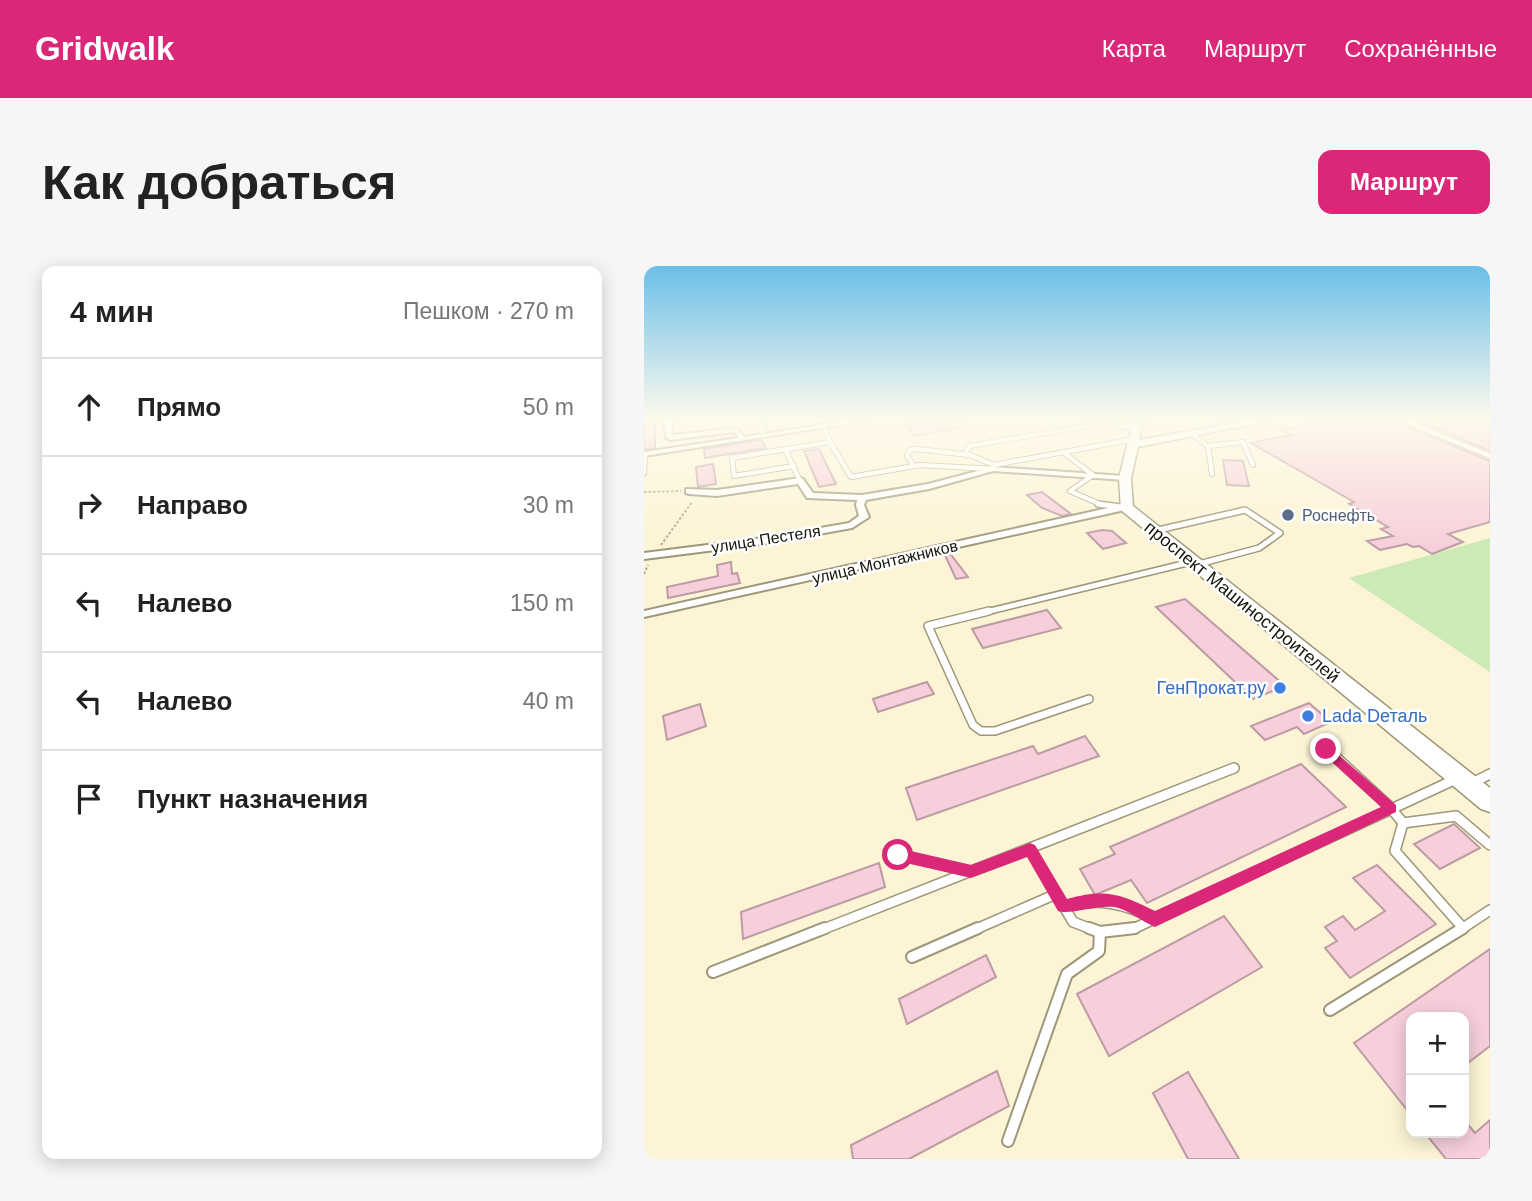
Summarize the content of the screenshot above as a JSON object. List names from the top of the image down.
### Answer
{
  "streets": {
    "main road": ["проспект Машиностроителей"],
    "street": ["улица Пестеля", "улица Монтажников"]
  },
  "crossings": [
    ["улица Монтажников", "проспект Машиностроителей"]
  ],
  "places": ["Роснефть", "ГенПрокат.ру", "Lada Dеталь"],
  "page": {
    "header": "Gridwalk",
    "nav": ["Карта", "Маршрут", "Сохранённые"],
    "buttons": "Маршрут",
    "title": "Как добраться",
    "heading": ["4 мин", "Пешком · 270 m"],
    "list": [
      ["Прямо", "50 m"],
      ["Направо", "30 m"],
      ["Налево", "150 m"],
      ["Налево", "40 m"],
      "Пункт назначения"
    ],
    "map_buttons": ["+", "−"]
  }
}
